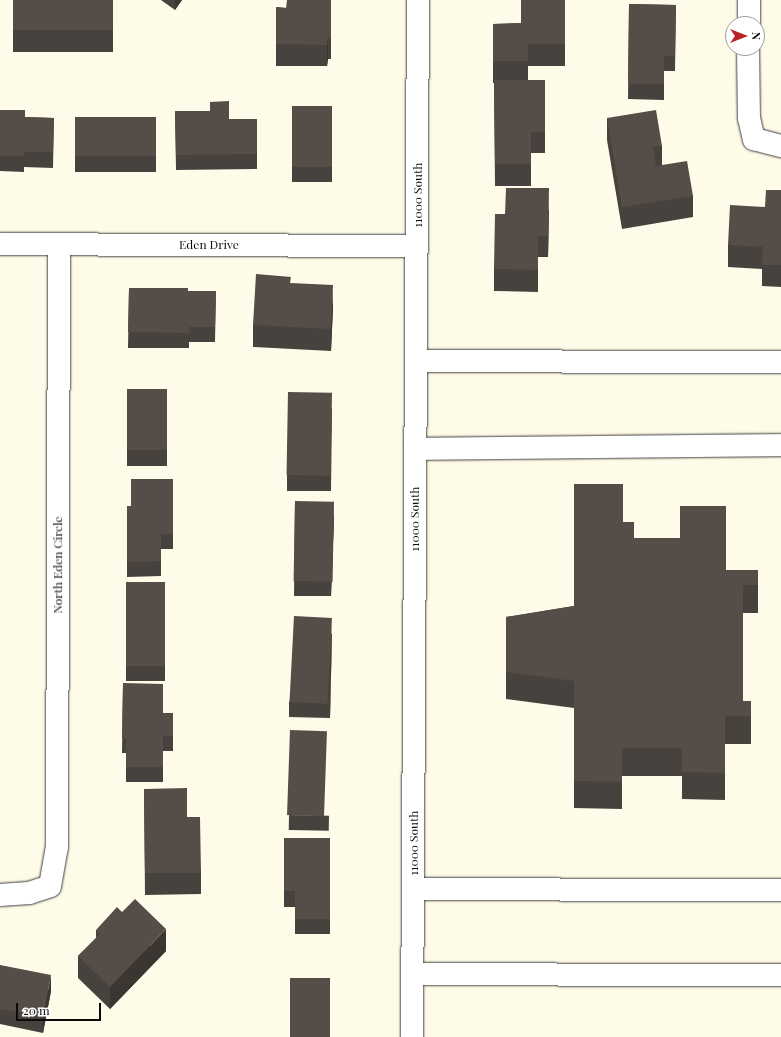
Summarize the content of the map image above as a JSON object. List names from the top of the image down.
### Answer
{
  "streets": {
    "street": ["11000 South", "Eden Drive", "North Eden Circle"]
  },
  "crossings": [
    ["11000 South", "Eden Drive"],
    ["Eden Drive", "North Eden Circle"]
  ],
  "scale_bar": "20 m",
  "north": "right"
}
